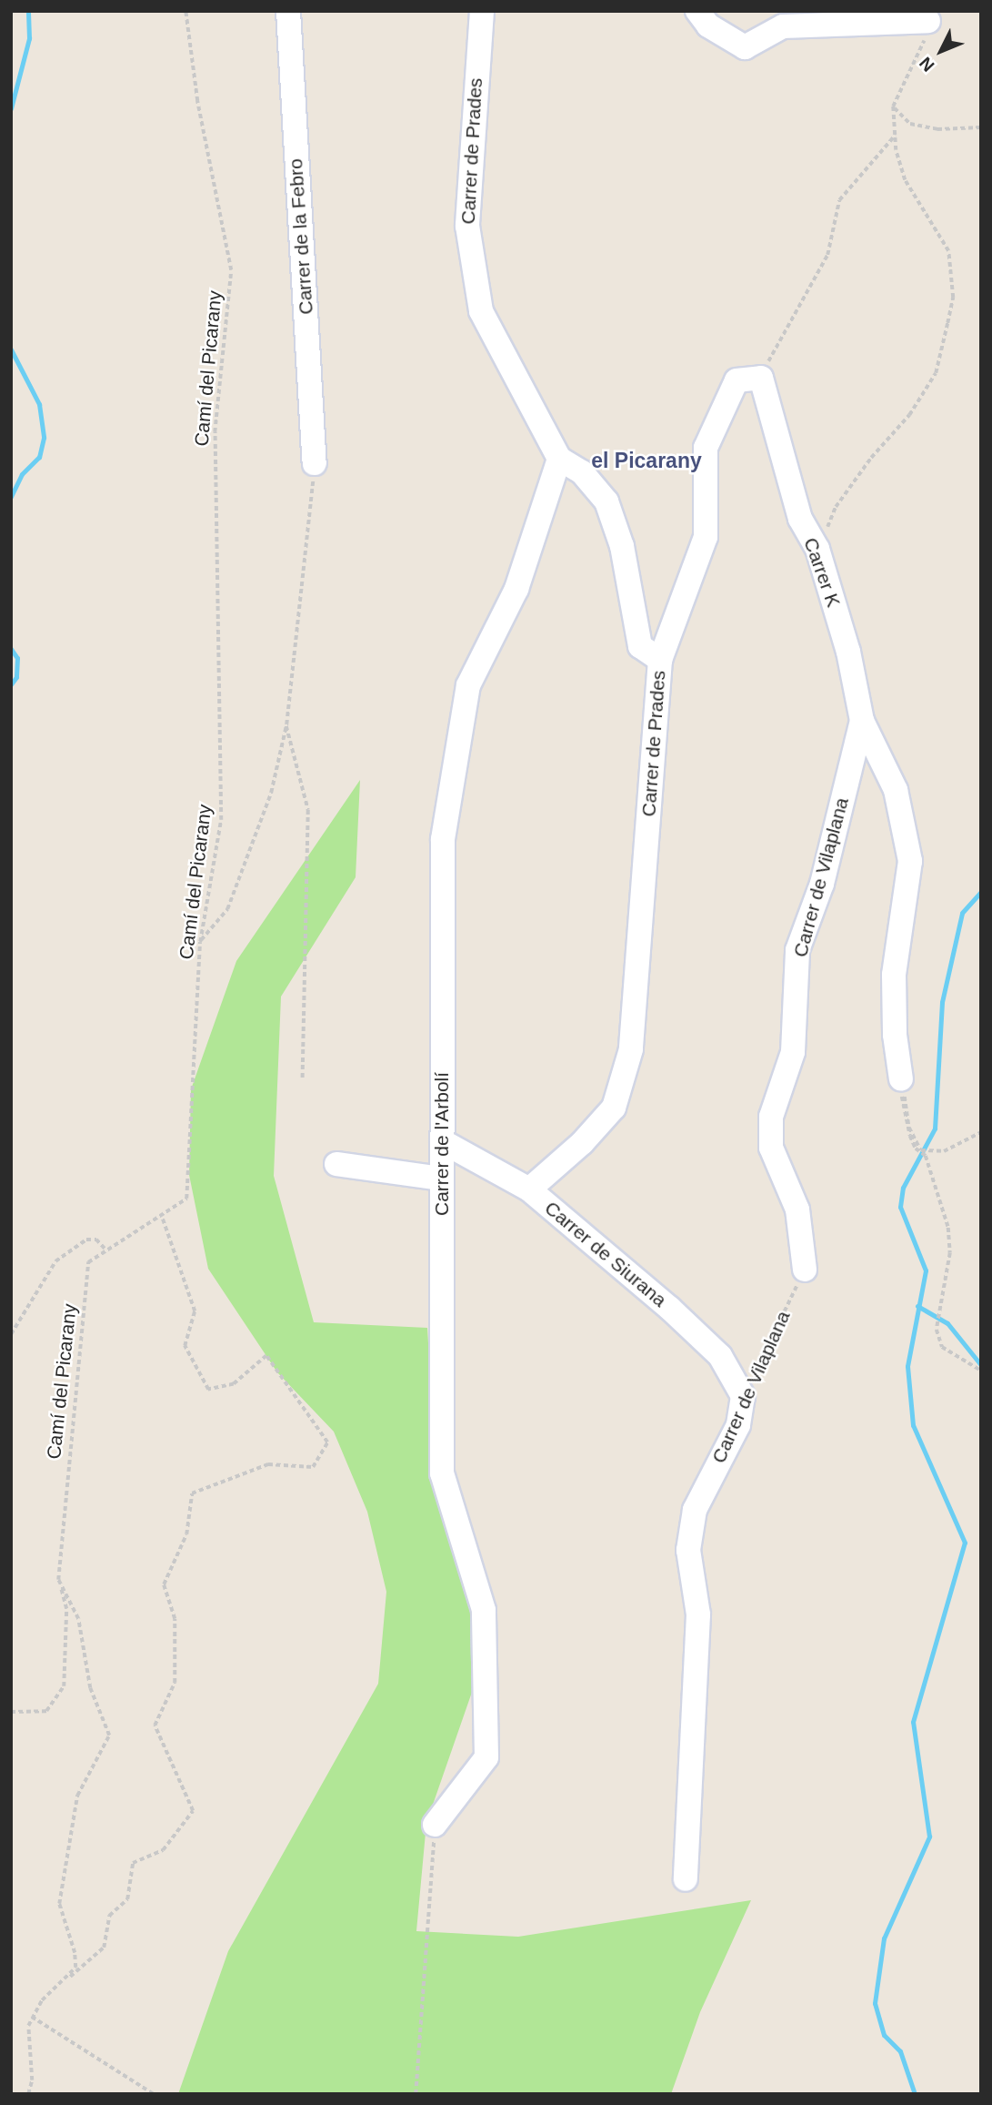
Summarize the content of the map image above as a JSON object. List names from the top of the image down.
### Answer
{
  "streets": {
    "street": [
      "Carrer de Prades",
      "Carrer de la Febro",
      "Carrer K",
      "Carrer de Vilaplana",
      "Carrer de l'Arbolí",
      "Carrer de Siurana"
    ],
    "path": ["Camí del Picarany"]
  },
  "crossings": [
    ["Carrer de Prades", "Carrer de l'Arbolí"],
    ["Carrer de Prades", "Carrer de Siurana"],
    ["Carrer K", "Carrer de Vilaplana"],
    ["Carrer de Vilaplana", "Carrer de Siurana"],
    ["Carrer de l'Arbolí", "Carrer de Siurana"]
  ],
  "districts": ["el Picarany"],
  "north": "bottom left"
}
